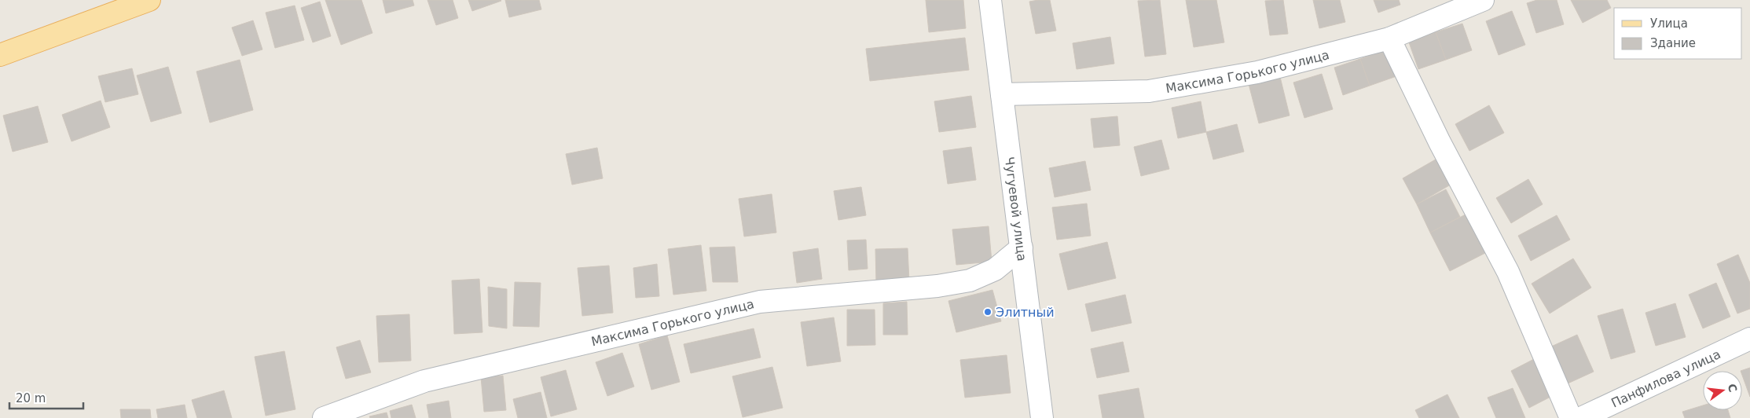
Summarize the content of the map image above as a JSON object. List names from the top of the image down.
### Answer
{
  "streets": {
    "street": ["Максима Горького улица", "Чугуевой улица", "Панфилова улица"]
  },
  "crossings": [
    ["Максима Горького улица", "Чугуевой улица"]
  ],
  "places": ["Элитный"],
  "legend": ["Улица", "Здание"],
  "scale_bar": "20 m",
  "north": "right"
}
